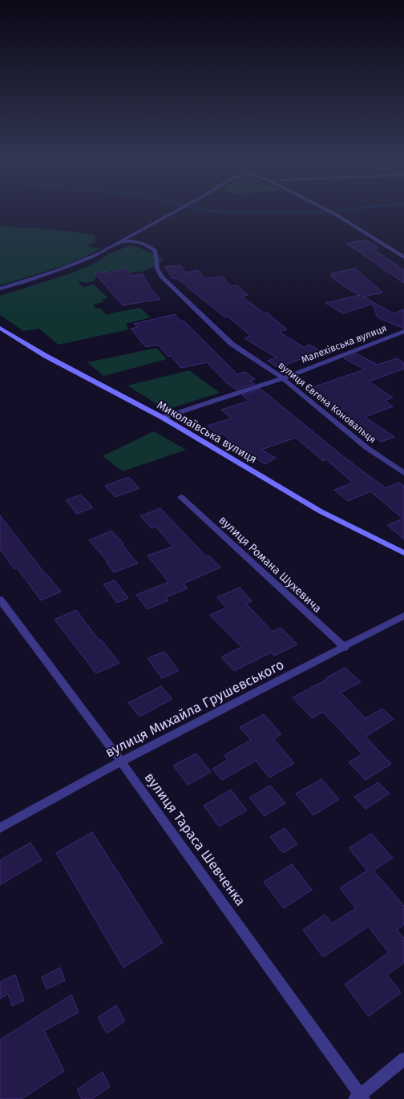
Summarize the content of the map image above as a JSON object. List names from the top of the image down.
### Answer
{
  "streets": {
    "main road": ["Миколаївська вулиця"],
    "street": [
      "Малехівська вулиця",
      "вулиця Євгена Коновальця",
      "вулиця Романа Шухевича",
      "вулиця Михайла Грушевського",
      "вулиця Тараса Шевченка"
    ]
  },
  "crossings": [
    ["Малехівська вулиця", "вулиця Євгена Коновальця"],
    ["Малехівська вулиця", "Миколаївська вулиця"],
    ["вулиця Романа Шухевича", "вулиця Михайла Грушевського"],
    ["вулиця Михайла Грушевського", "вулиця Тараса Шевченка"]
  ]
}
